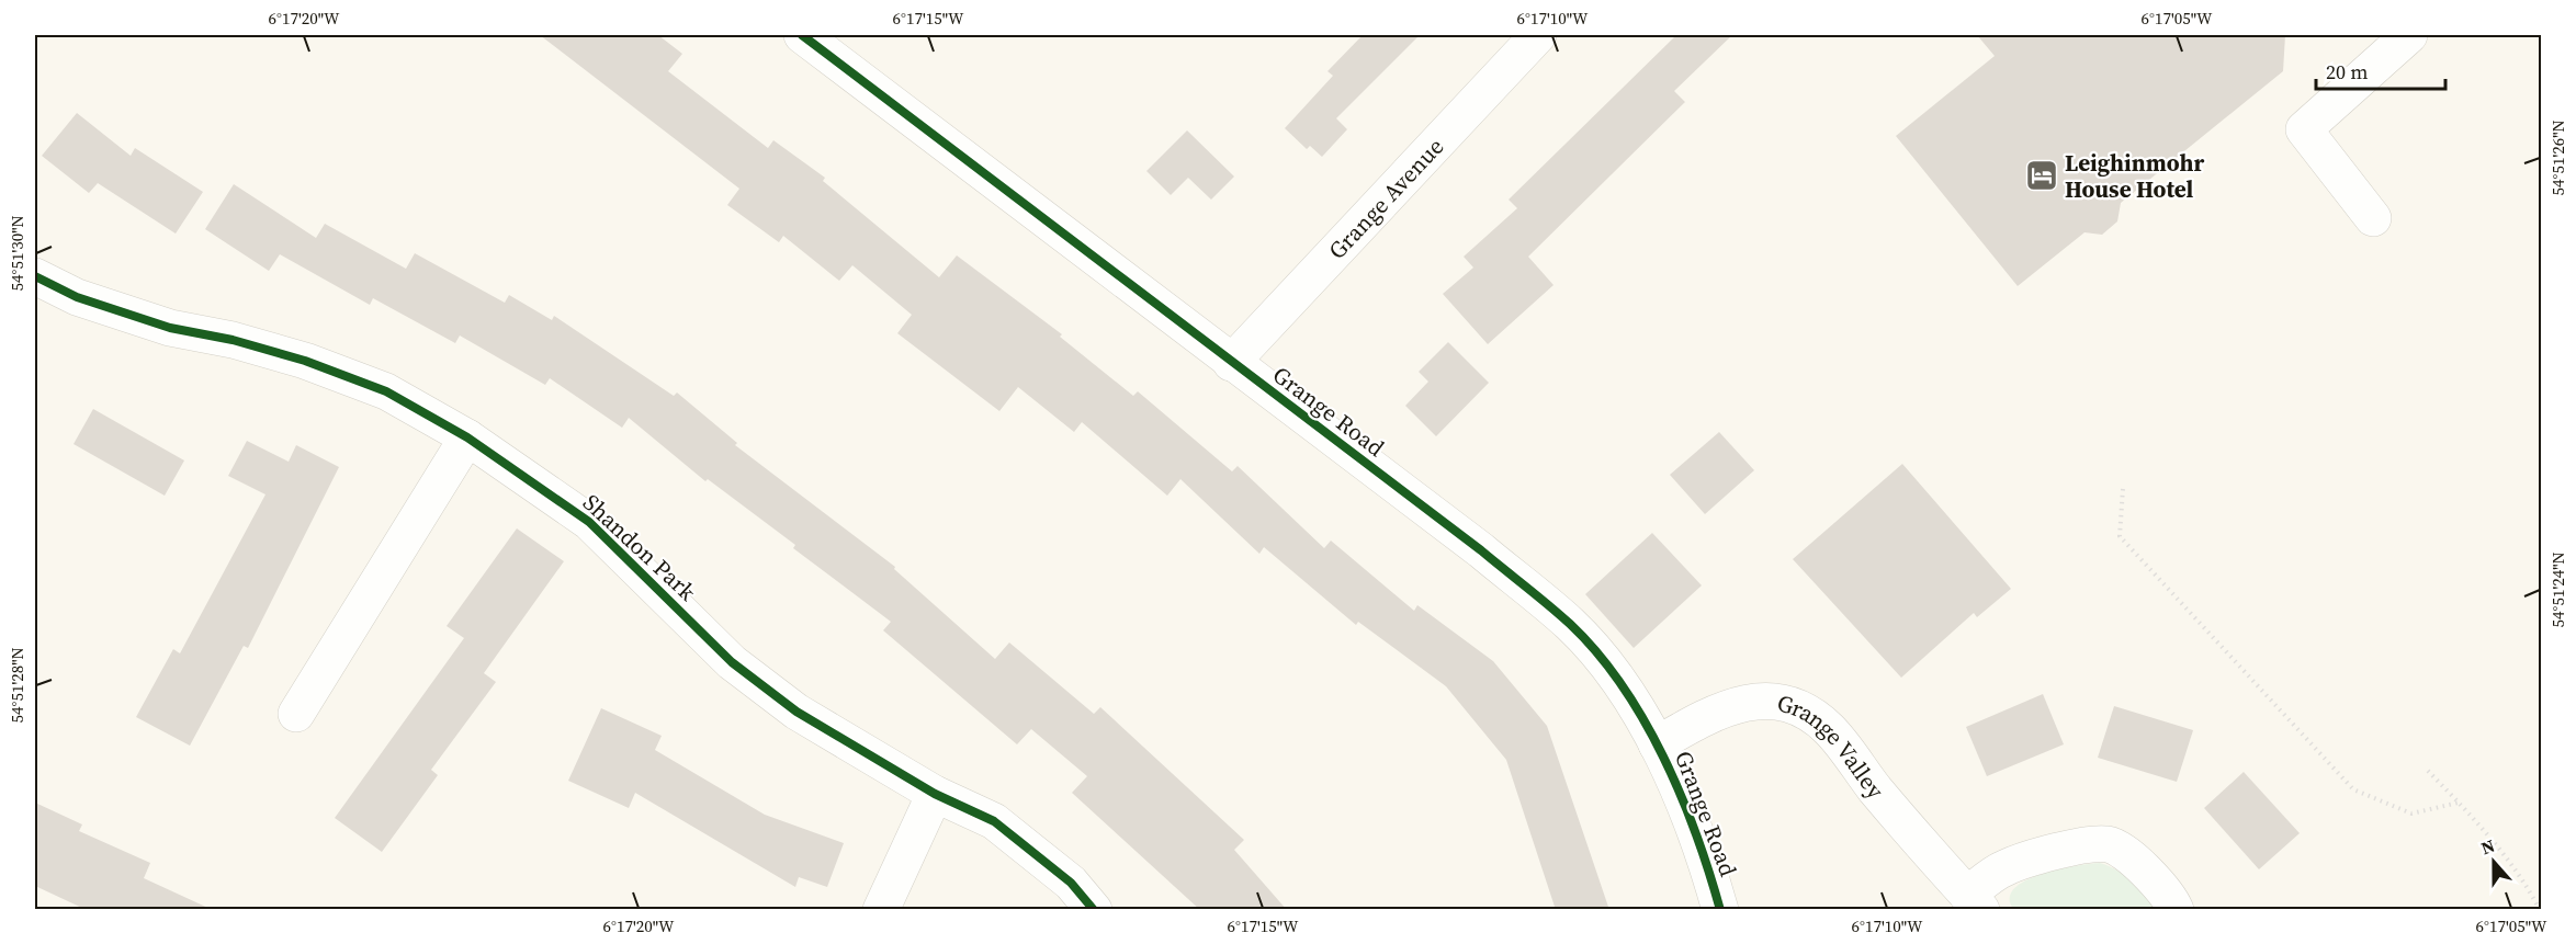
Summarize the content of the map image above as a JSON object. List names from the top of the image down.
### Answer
{
  "streets": {
    "street": [
      "Grange Avenue",
      "Grange Road",
      "Shandon Park",
      "Grange Valley"
    ]
  },
  "crossings": [
    ["Grange Avenue", "Grange Road"],
    ["Grange Road", "Grange Valley"]
  ],
  "places": {
    "hotel": ["Leighinmohr House Hotel"]
  },
  "scale_bar": "20 m",
  "north": "top",
  "coordinates": [
    "6°17'20\"W",
    "6°17'15\"W",
    "6°17'10\"W",
    "6°17'05\"W",
    "54°51'26\"N",
    "54°51'30\"N",
    "54°51'24\"N",
    "54°51'28\"N"
  ]
}
